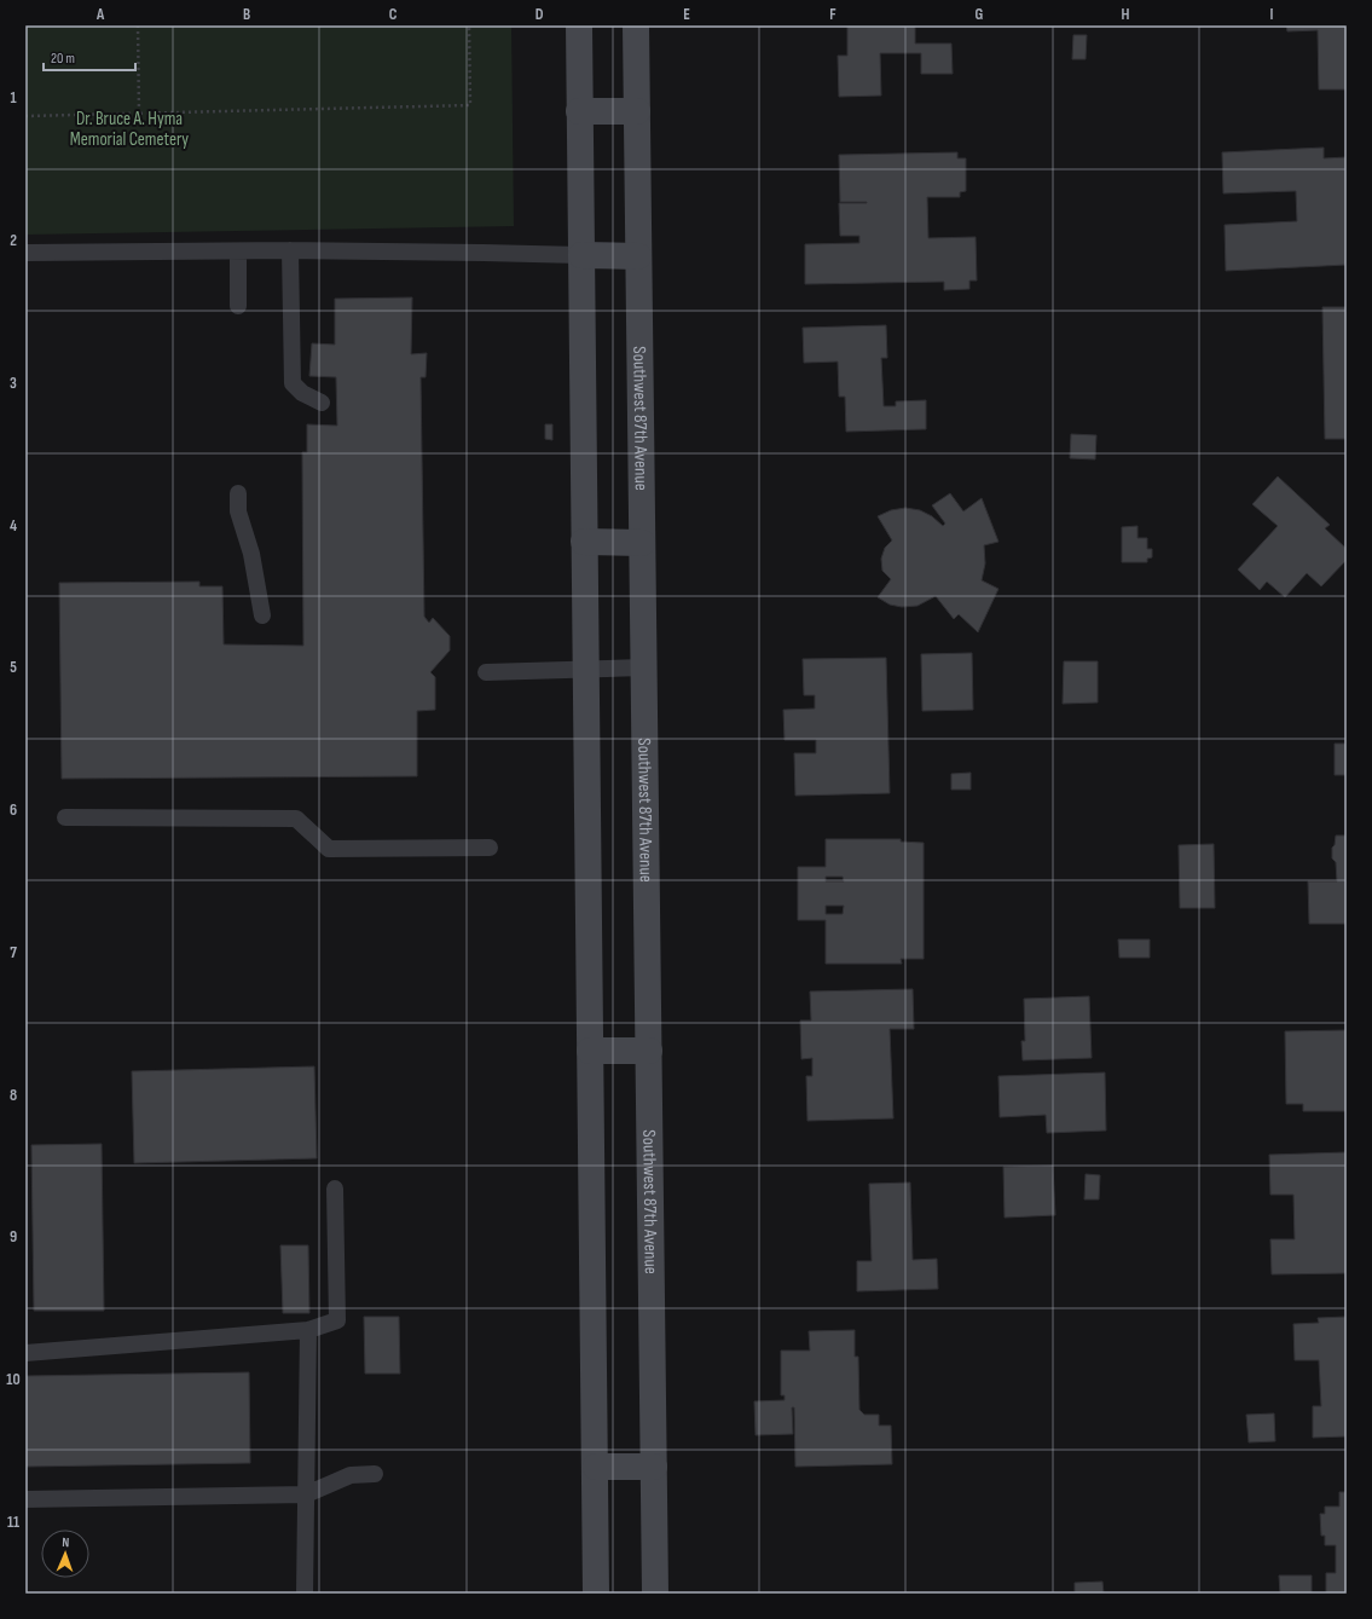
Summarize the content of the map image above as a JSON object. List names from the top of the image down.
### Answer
{
  "streets": {
    "main road": ["Southwest 87th Avenue"]
  },
  "parks": ["Dr. Bruce A. Hyma Memorial Cemetery"],
  "scale_bar": "20 m",
  "north": "top",
  "grid": {
    "columns": [
      "A",
      "B",
      "C",
      "D",
      "E",
      "F",
      "G",
      "H",
      "I"
    ],
    "rows": [
      "1",
      "2",
      "3",
      "4",
      "5",
      "6",
      "7",
      "8",
      "9",
      "10",
      "11"
    ]
  }
}
